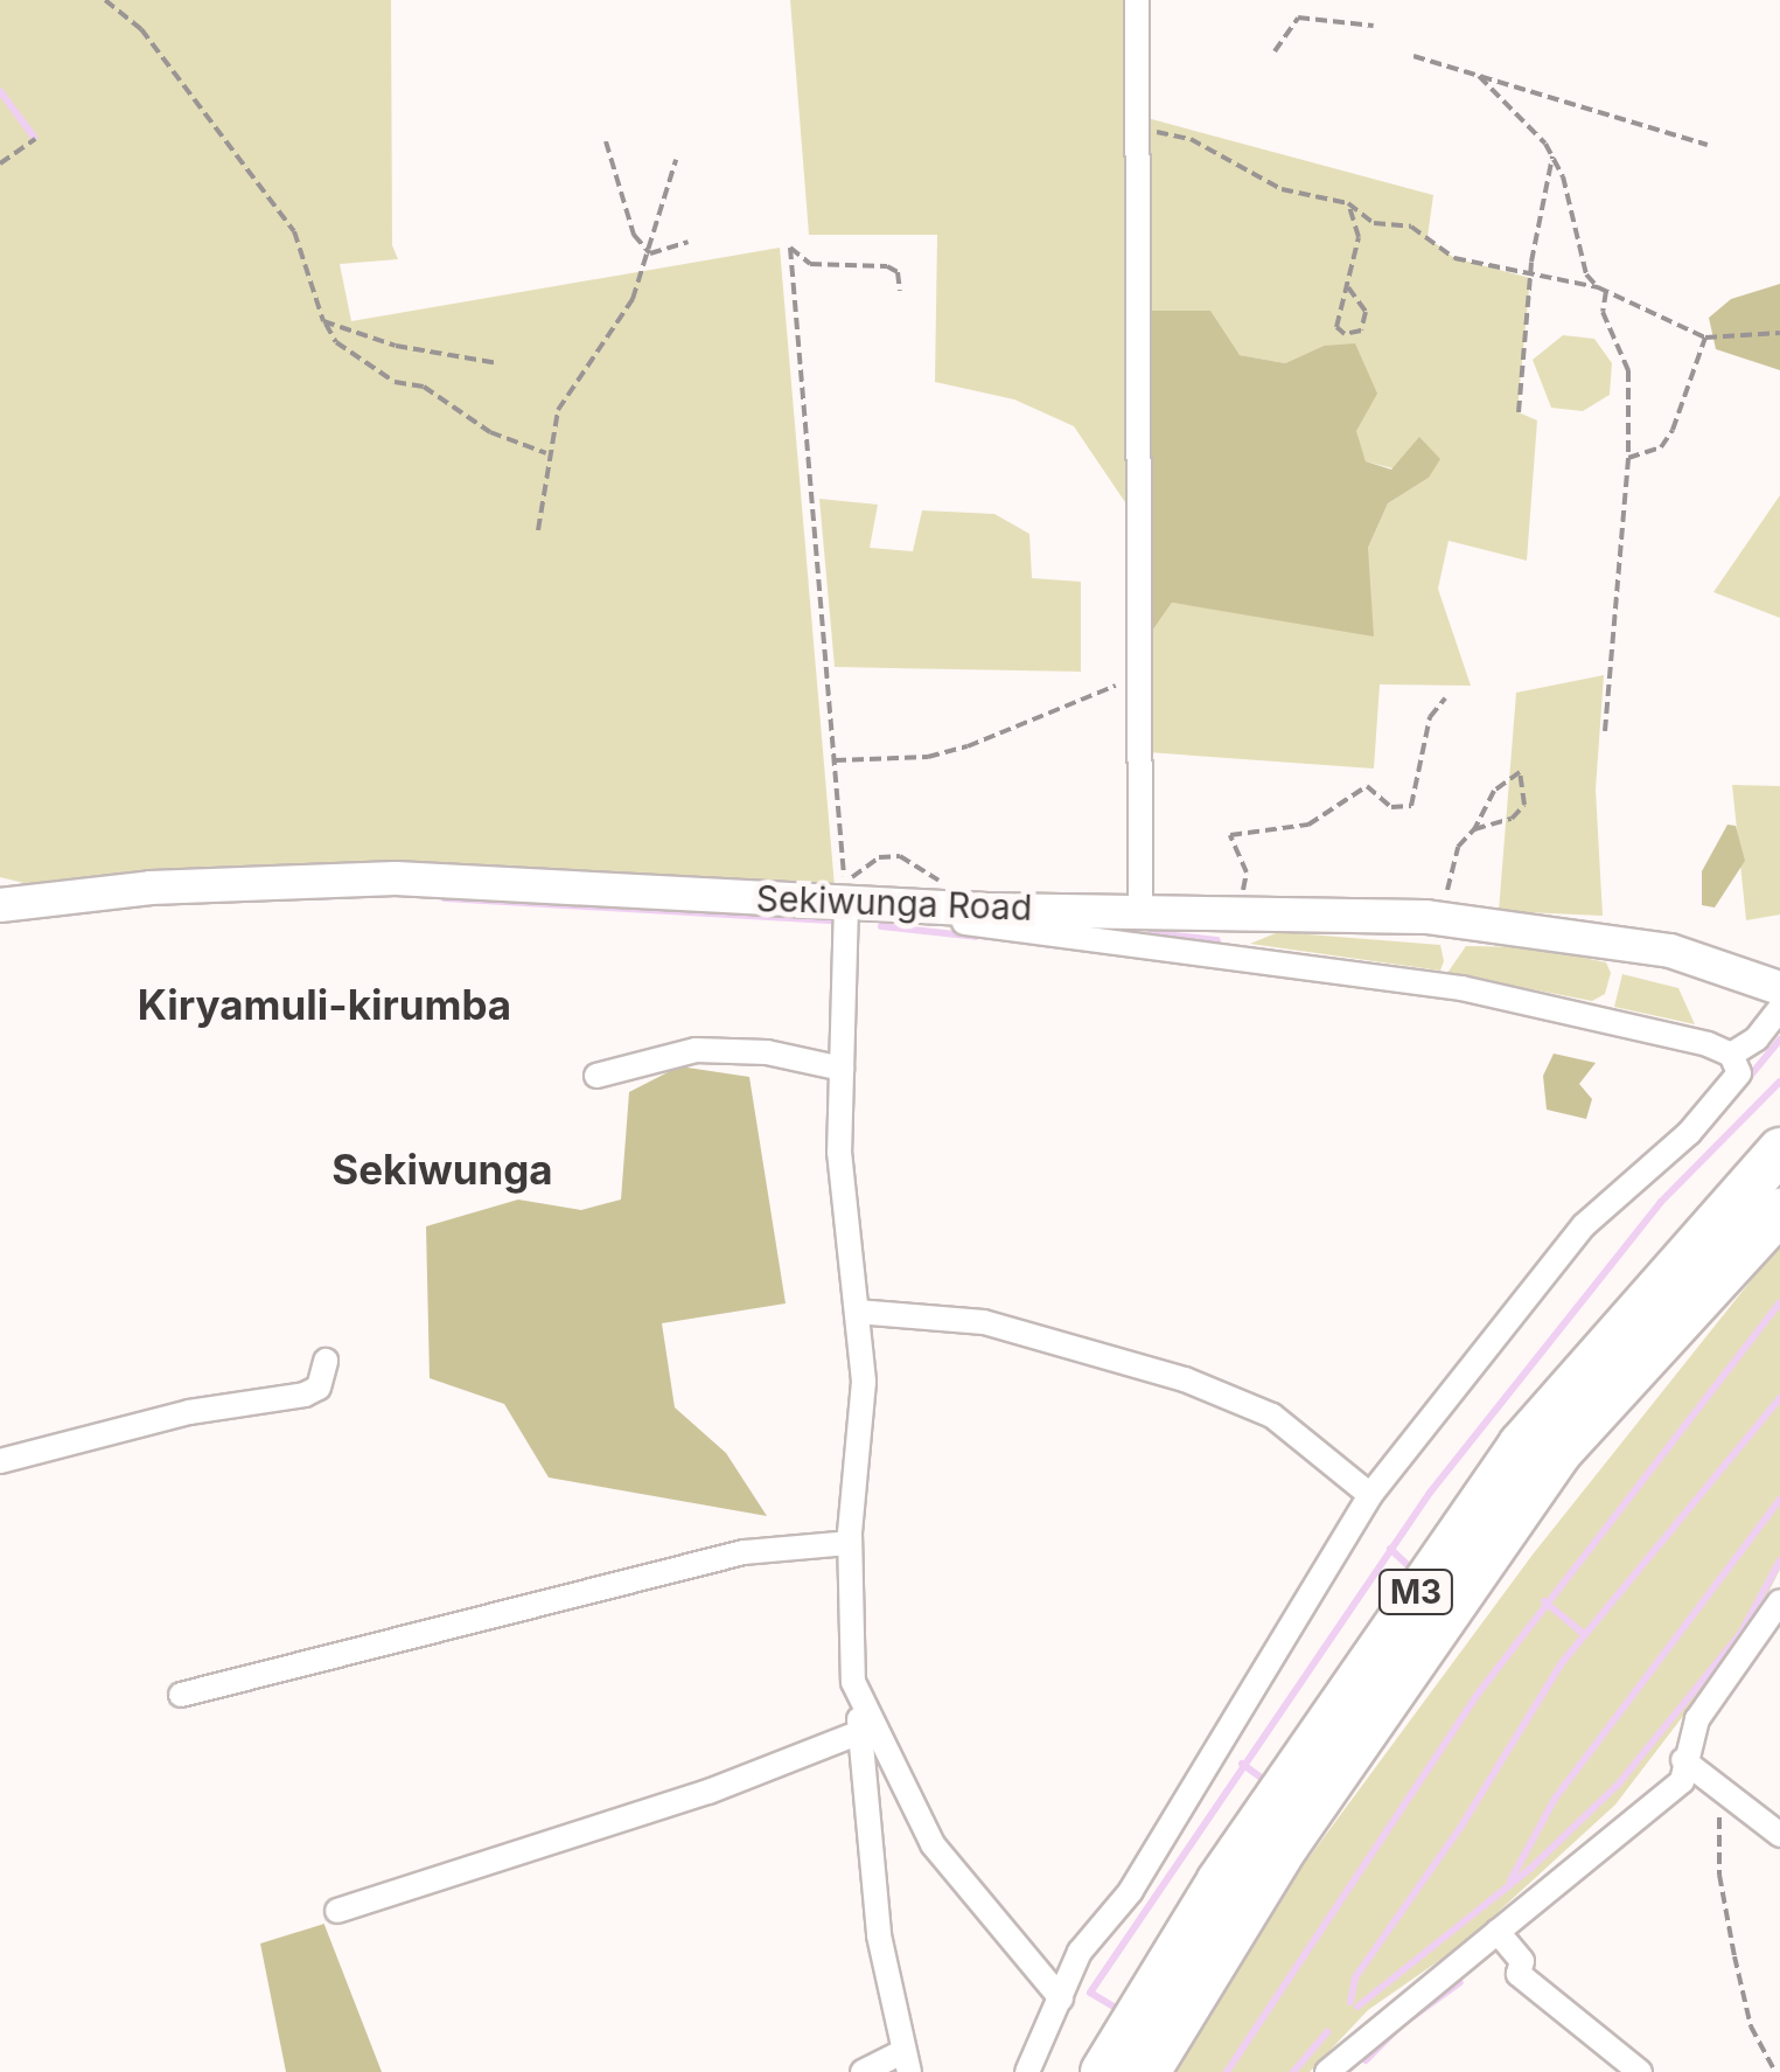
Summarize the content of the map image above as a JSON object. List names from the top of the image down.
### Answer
{
  "streets": {
    "highway": ["M3"],
    "main road": ["Sekiwunga Road"]
  },
  "districts": ["Kiryamuli-kirumba", "Sekiwunga"]
}
